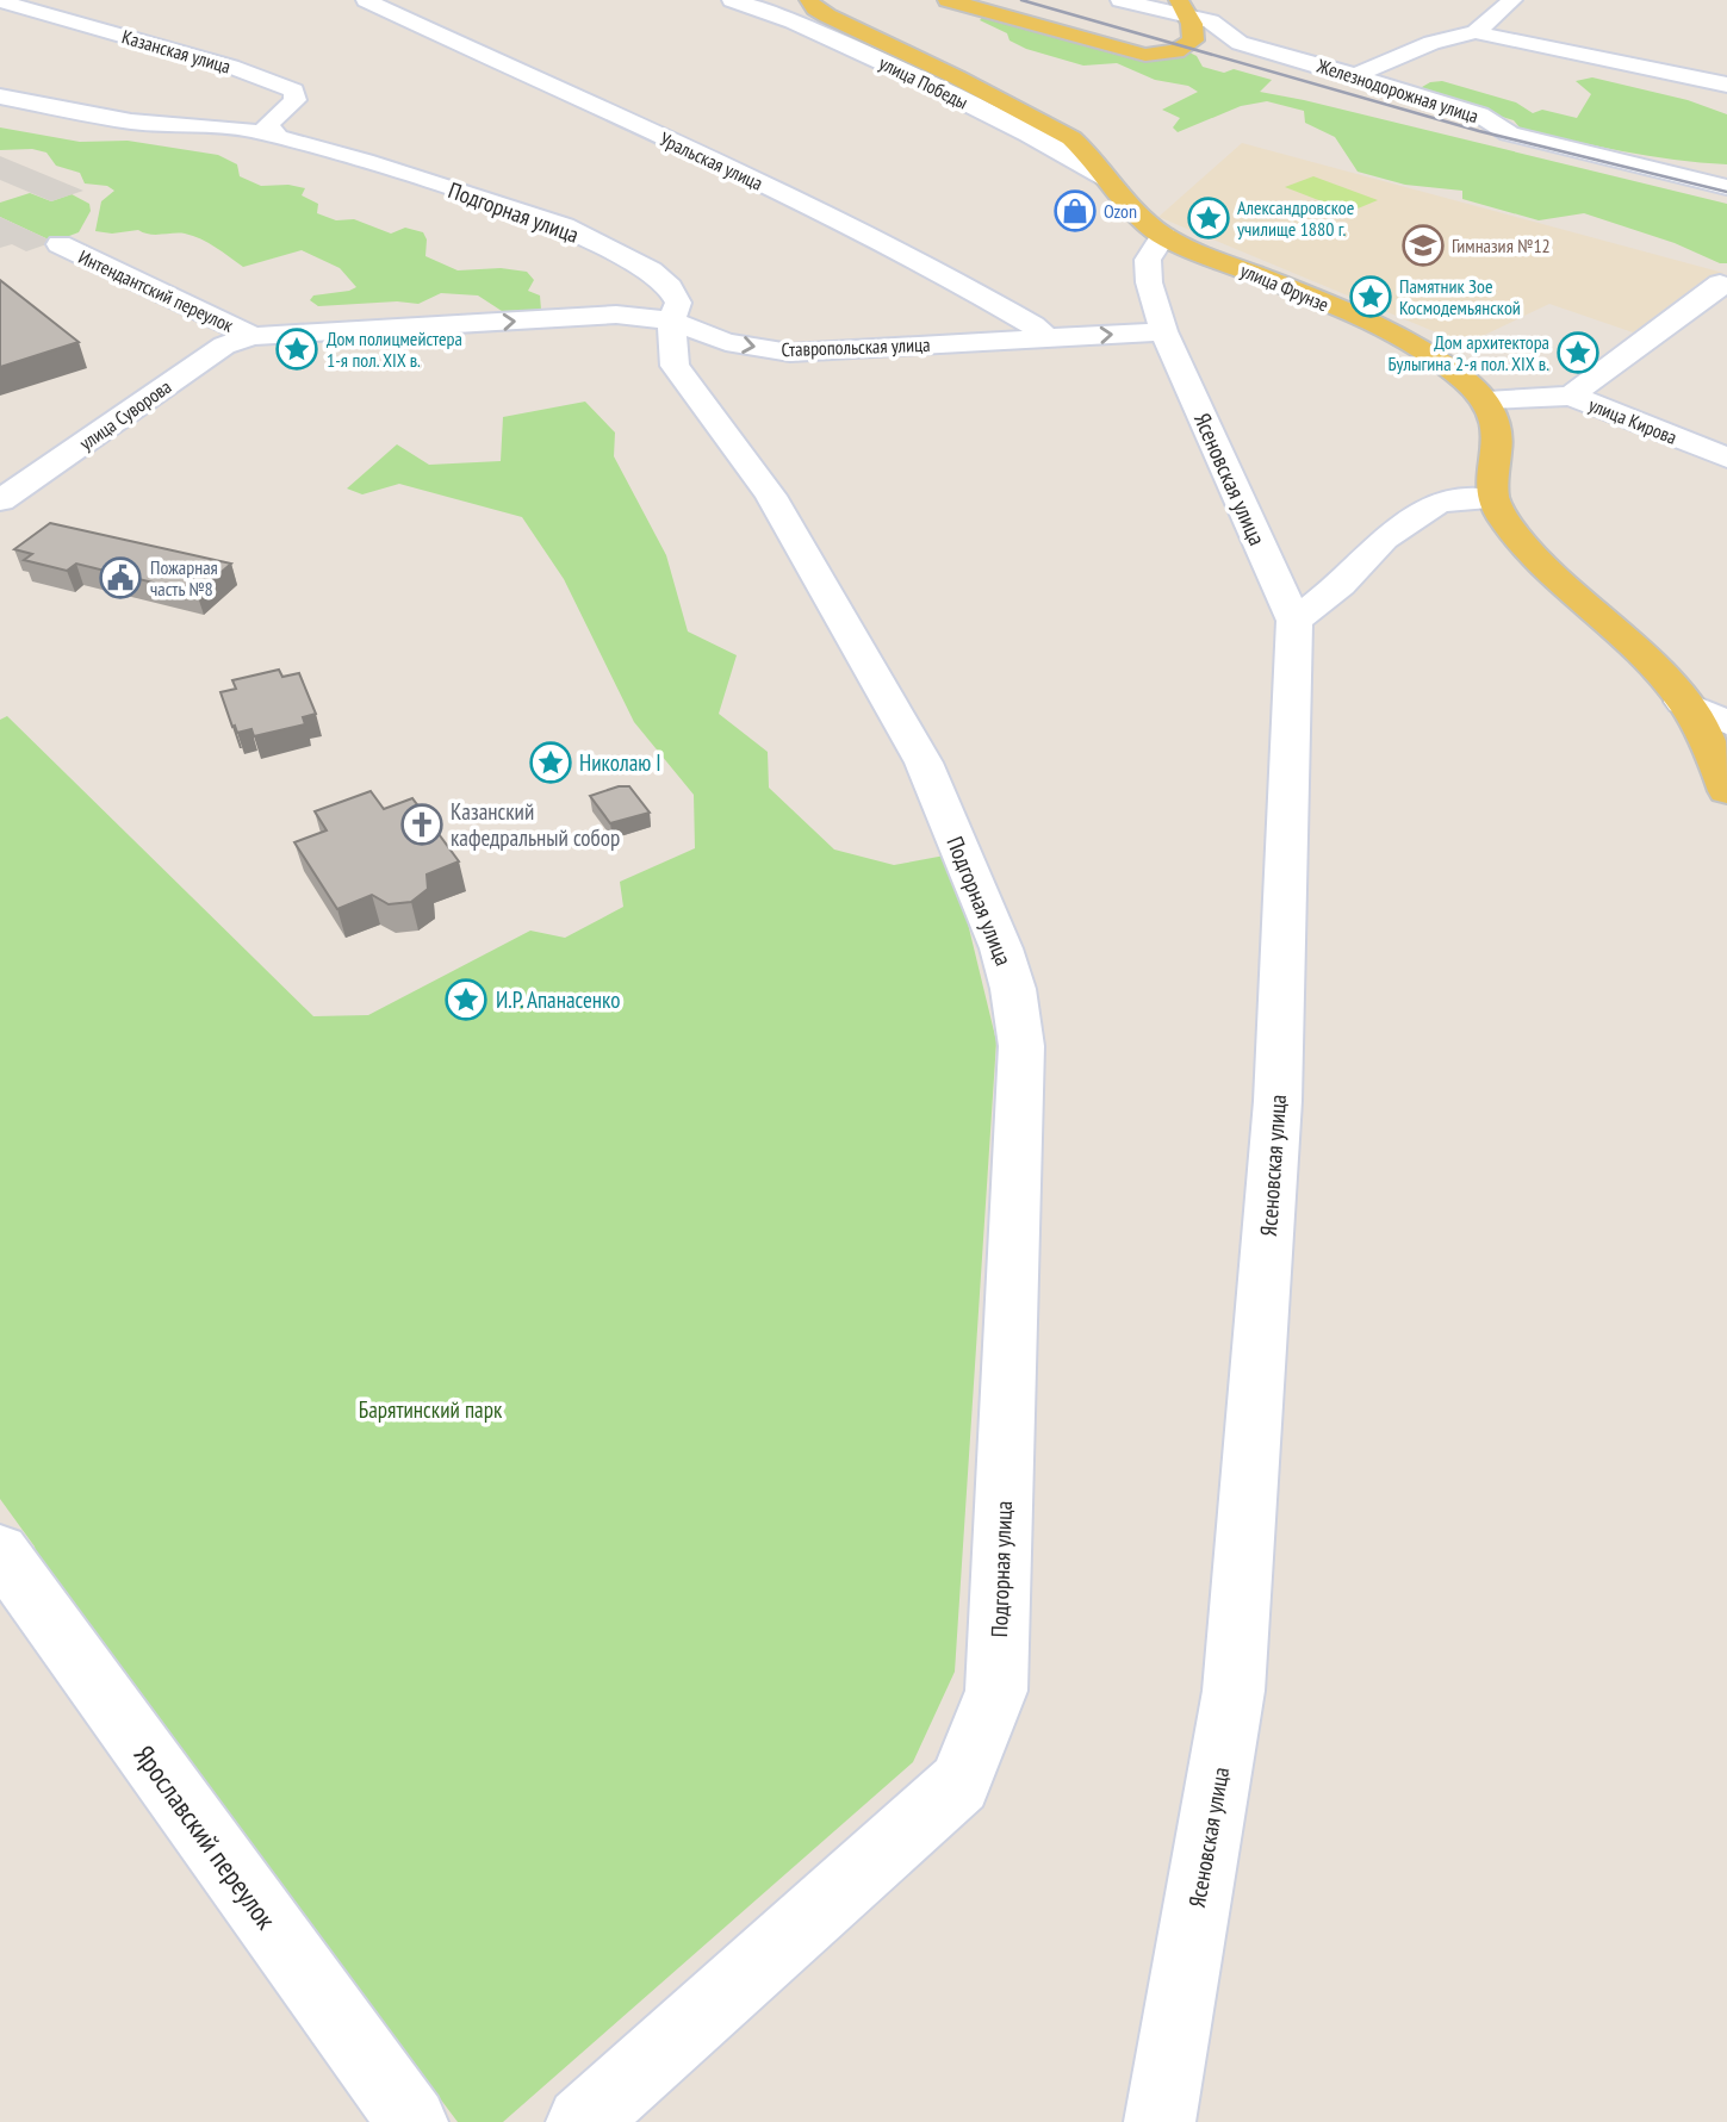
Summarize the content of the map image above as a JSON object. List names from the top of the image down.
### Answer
{
  "streets": {
    "main road": ["улица Фрунзе"],
    "street": [
      "Казанская улица",
      "улица Победы",
      "Железнодорожная улица",
      "Уральская улица",
      "Подгорная улица",
      "Интендантский переулок",
      "Ставропольская улица",
      "улица Суворова",
      "улица Кирова",
      "Ясеновская улица",
      "Ярославский переулок"
    ]
  },
  "crossings": [
    ["Казанская улица", "Подгорная улица"],
    ["улица Победы", "улица Фрунзе"],
    ["Уральская улица", "Ставропольская улица"],
    ["Подгорная улица", "Ставропольская улица"],
    ["улица Фрунзе", "улица Кирова"],
    ["улица Фрунзе", "Ясеновская улица"],
    ["Интендантский переулок", "Ставропольская улица"],
    ["Интендантский переулок", "улица Суворова"],
    ["Ставропольская улица", "улица Суворова"],
    ["Ставропольская улица", "Ясеновская улица"]
  ],
  "one_way": ["Ставропольская улица"],
  "parks": ["Барятинский парк"],
  "places": {
    "shop": ["Ozon"],
    "place": [
      "Александровское училище 1880 г.",
      "Памятник Зое Космодемьянской",
      "Дом полицмейстера 1-я пол. XIX в.",
      "Дом архитектора Булыгина 2-я пол. XIX в.",
      "Николаю I",
      "И.Р. Апанасенко"
    ],
    "school or university": ["Гимназия №12"],
    "public building": ["Пожарная часть №8"],
    "church": ["Казанский кафедральный собор"]
  }
}
